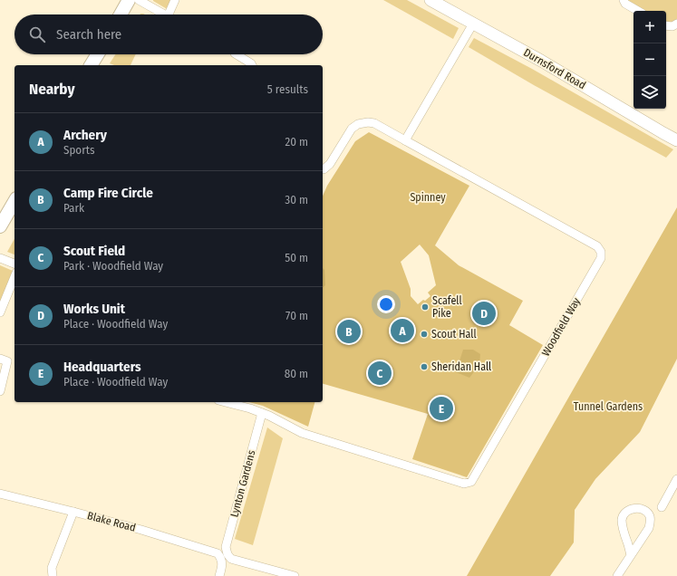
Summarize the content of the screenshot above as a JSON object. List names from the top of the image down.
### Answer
{
  "streets": {
    "main road": ["Durnsford Road"],
    "street": ["Woodfield Way", "Lynton Gardens", "Blake Road"]
  },
  "crossings": [
    ["Woodfield Way", "Lynton Gardens"],
    ["Lynton Gardens", "Blake Road"]
  ],
  "parks": ["Spinney", "Tunnel Gardens"],
  "places": ["Scafell Pike", "Scout Hall", "Sheridan Hall"],
  "page": {
    "map_buttons": ["+", "−"],
    "search": "Search here",
    "heading": ["Nearby", "5 results"],
    "list": [
      {
        "mark": "A",
        "name": "Archery",
        "note": "Sports",
        "value": "20 m"
      },
      {
        "mark": "B",
        "name": "Camp Fire Circle",
        "note": "Park",
        "value": "30 m"
      },
      {
        "mark": "C",
        "name": "Scout Field",
        "note": "Park · Woodfield Way",
        "value": "50 m"
      },
      {
        "mark": "D",
        "name": "Works Unit",
        "note": "Place · Woodfield Way",
        "value": "70 m"
      },
      {
        "mark": "E",
        "name": "Headquarters",
        "note": "Place · Woodfield Way",
        "value": "80 m"
      }
    ],
    "pins": [
      "D",
      "A",
      "B",
      "C",
      "E"
    ]
  }
}
